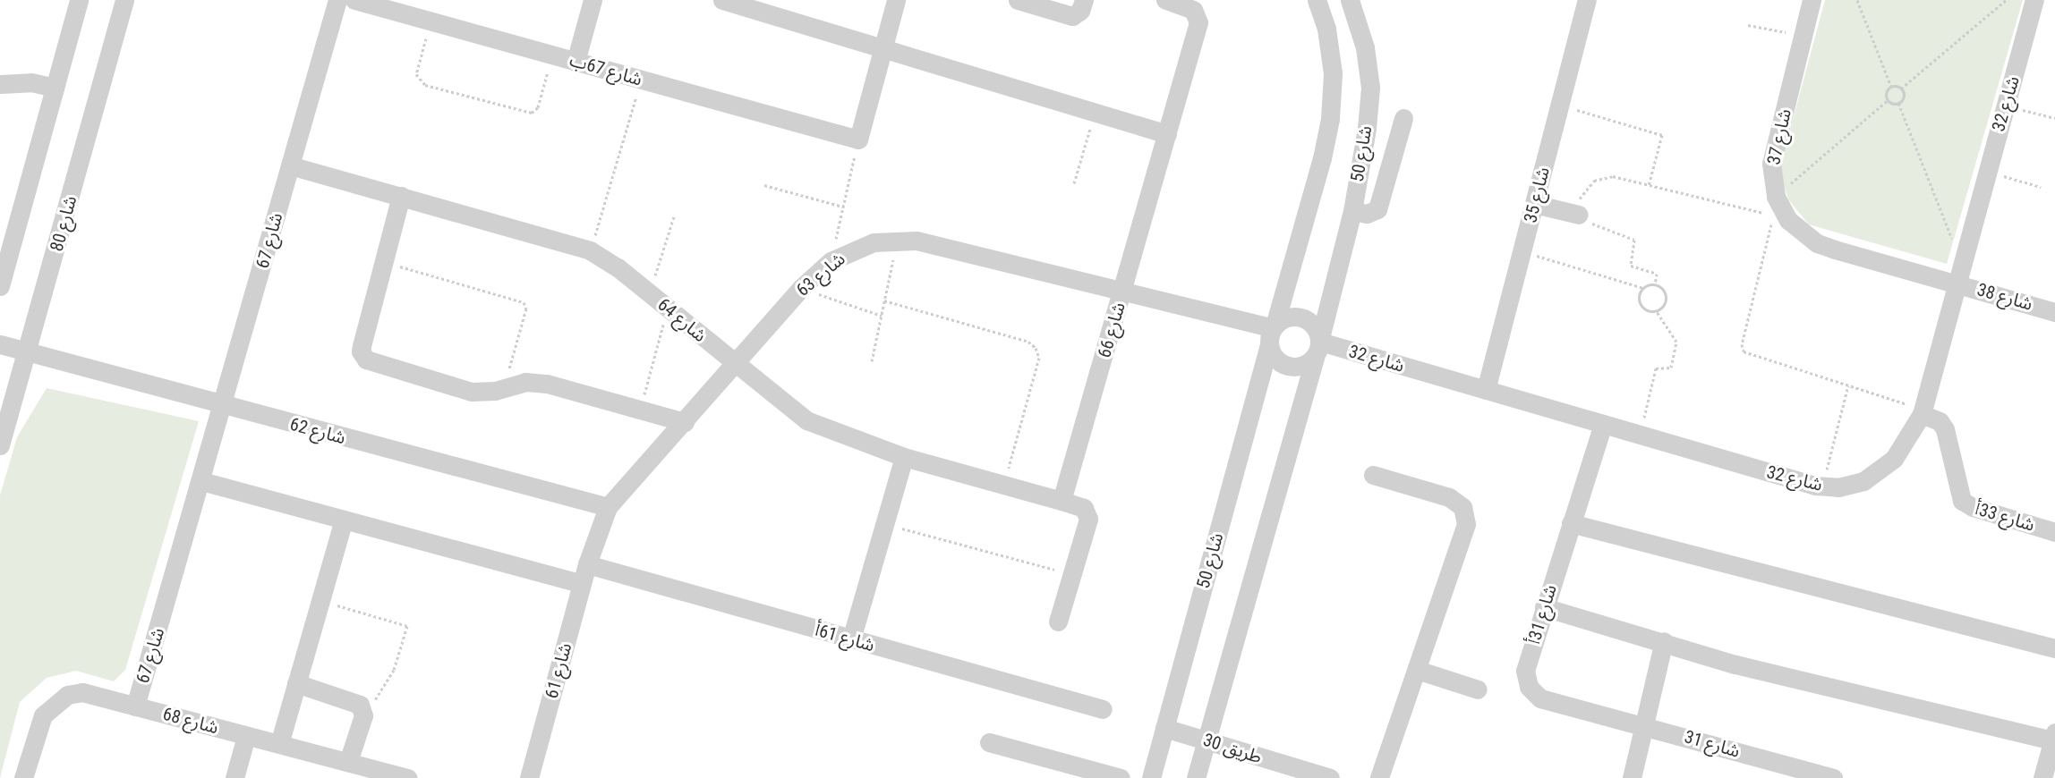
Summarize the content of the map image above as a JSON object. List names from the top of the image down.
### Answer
{
  "streets": {
    "street": [
      "شارع 67ب",
      "شارع 32",
      "شارع 37",
      "شارع 50",
      "شارع 35",
      "شارع 80",
      "شارع 67",
      "شارع 63",
      "شارع 38",
      "شارع 64",
      "شارع 66",
      "شارع 62",
      "شارع 33أ",
      "شارع 31أ",
      "شارع 61أ",
      "شارع 61",
      "شارع 68",
      "شارع 31",
      "طريق 30"
    ]
  },
  "crossings": [
    ["شارع 32", "شارع 37"],
    ["شارع 32", "شارع 50"],
    ["شارع 32", "شارع 35"],
    ["شارع 32", "شارع 63"],
    ["شارع 32", "شارع 38"],
    ["شارع 32", "شارع 33أ"],
    ["شارع 32", "شارع 31أ"],
    ["شارع 37", "شارع 38"],
    ["شارع 50", "شارع 63"],
    ["شارع 50", "طريق 30"],
    ["شارع 80", "شارع 62"],
    ["شارع 67", "شارع 64"],
    ["شارع 67", "شارع 62"],
    ["شارع 67", "شارع 68"],
    ["شارع 63", "شارع 64"],
    ["شارع 63", "شارع 66"],
    ["شارع 63", "شارع 62"],
    ["شارع 63", "شارع 61أ"],
    ["شارع 63", "شارع 61"],
    ["شارع 64", "شارع 66"],
    ["شارع 31أ", "شارع 31"],
    ["شارع 61أ", "شارع 61"]
  ]
}
